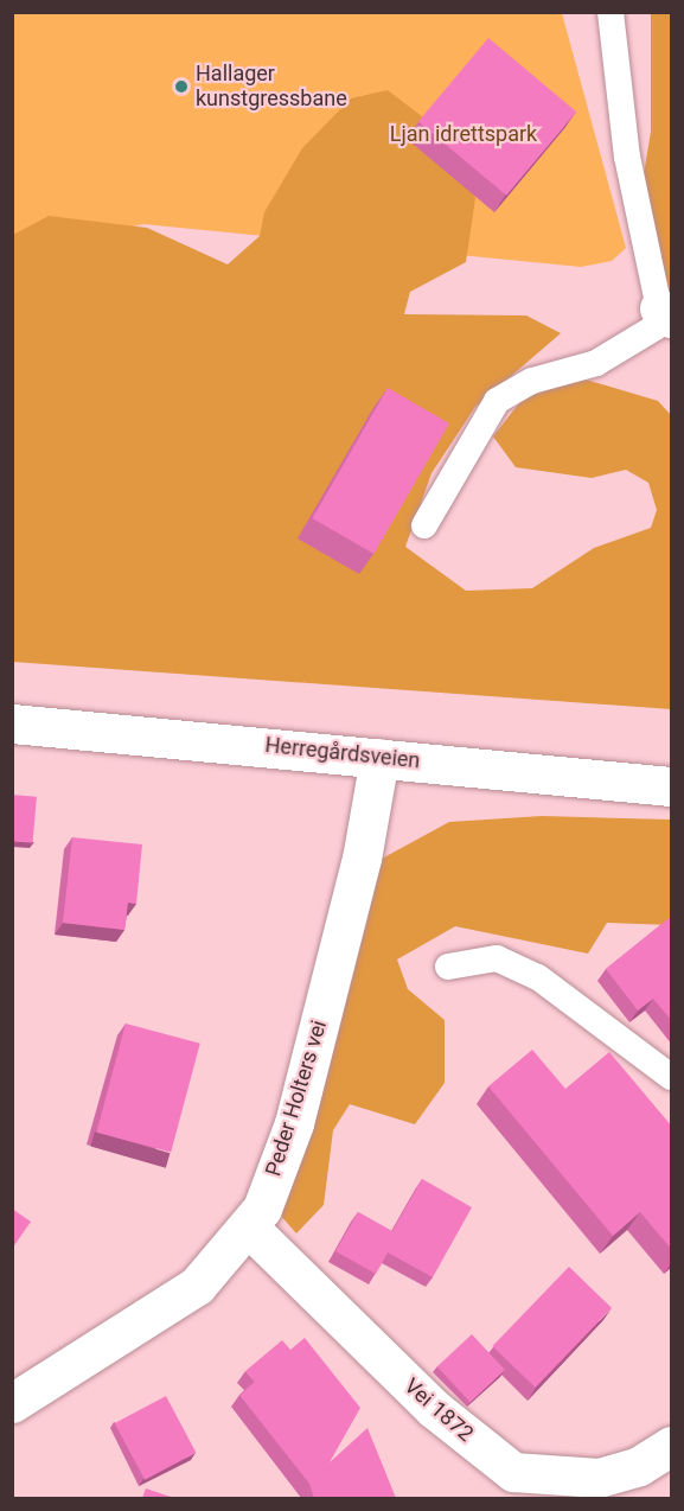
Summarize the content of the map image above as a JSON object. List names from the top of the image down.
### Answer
{
  "streets": {
    "street": ["Herregårdsveien", "Peder Holters vei", "Vei 1872"]
  },
  "crossings": [
    ["Herregårdsveien", "Peder Holters vei"],
    ["Peder Holters vei", "Vei 1872"]
  ],
  "parks": ["Ljan idrettspark"],
  "places": ["Hallager kunstgressbane"]
}
